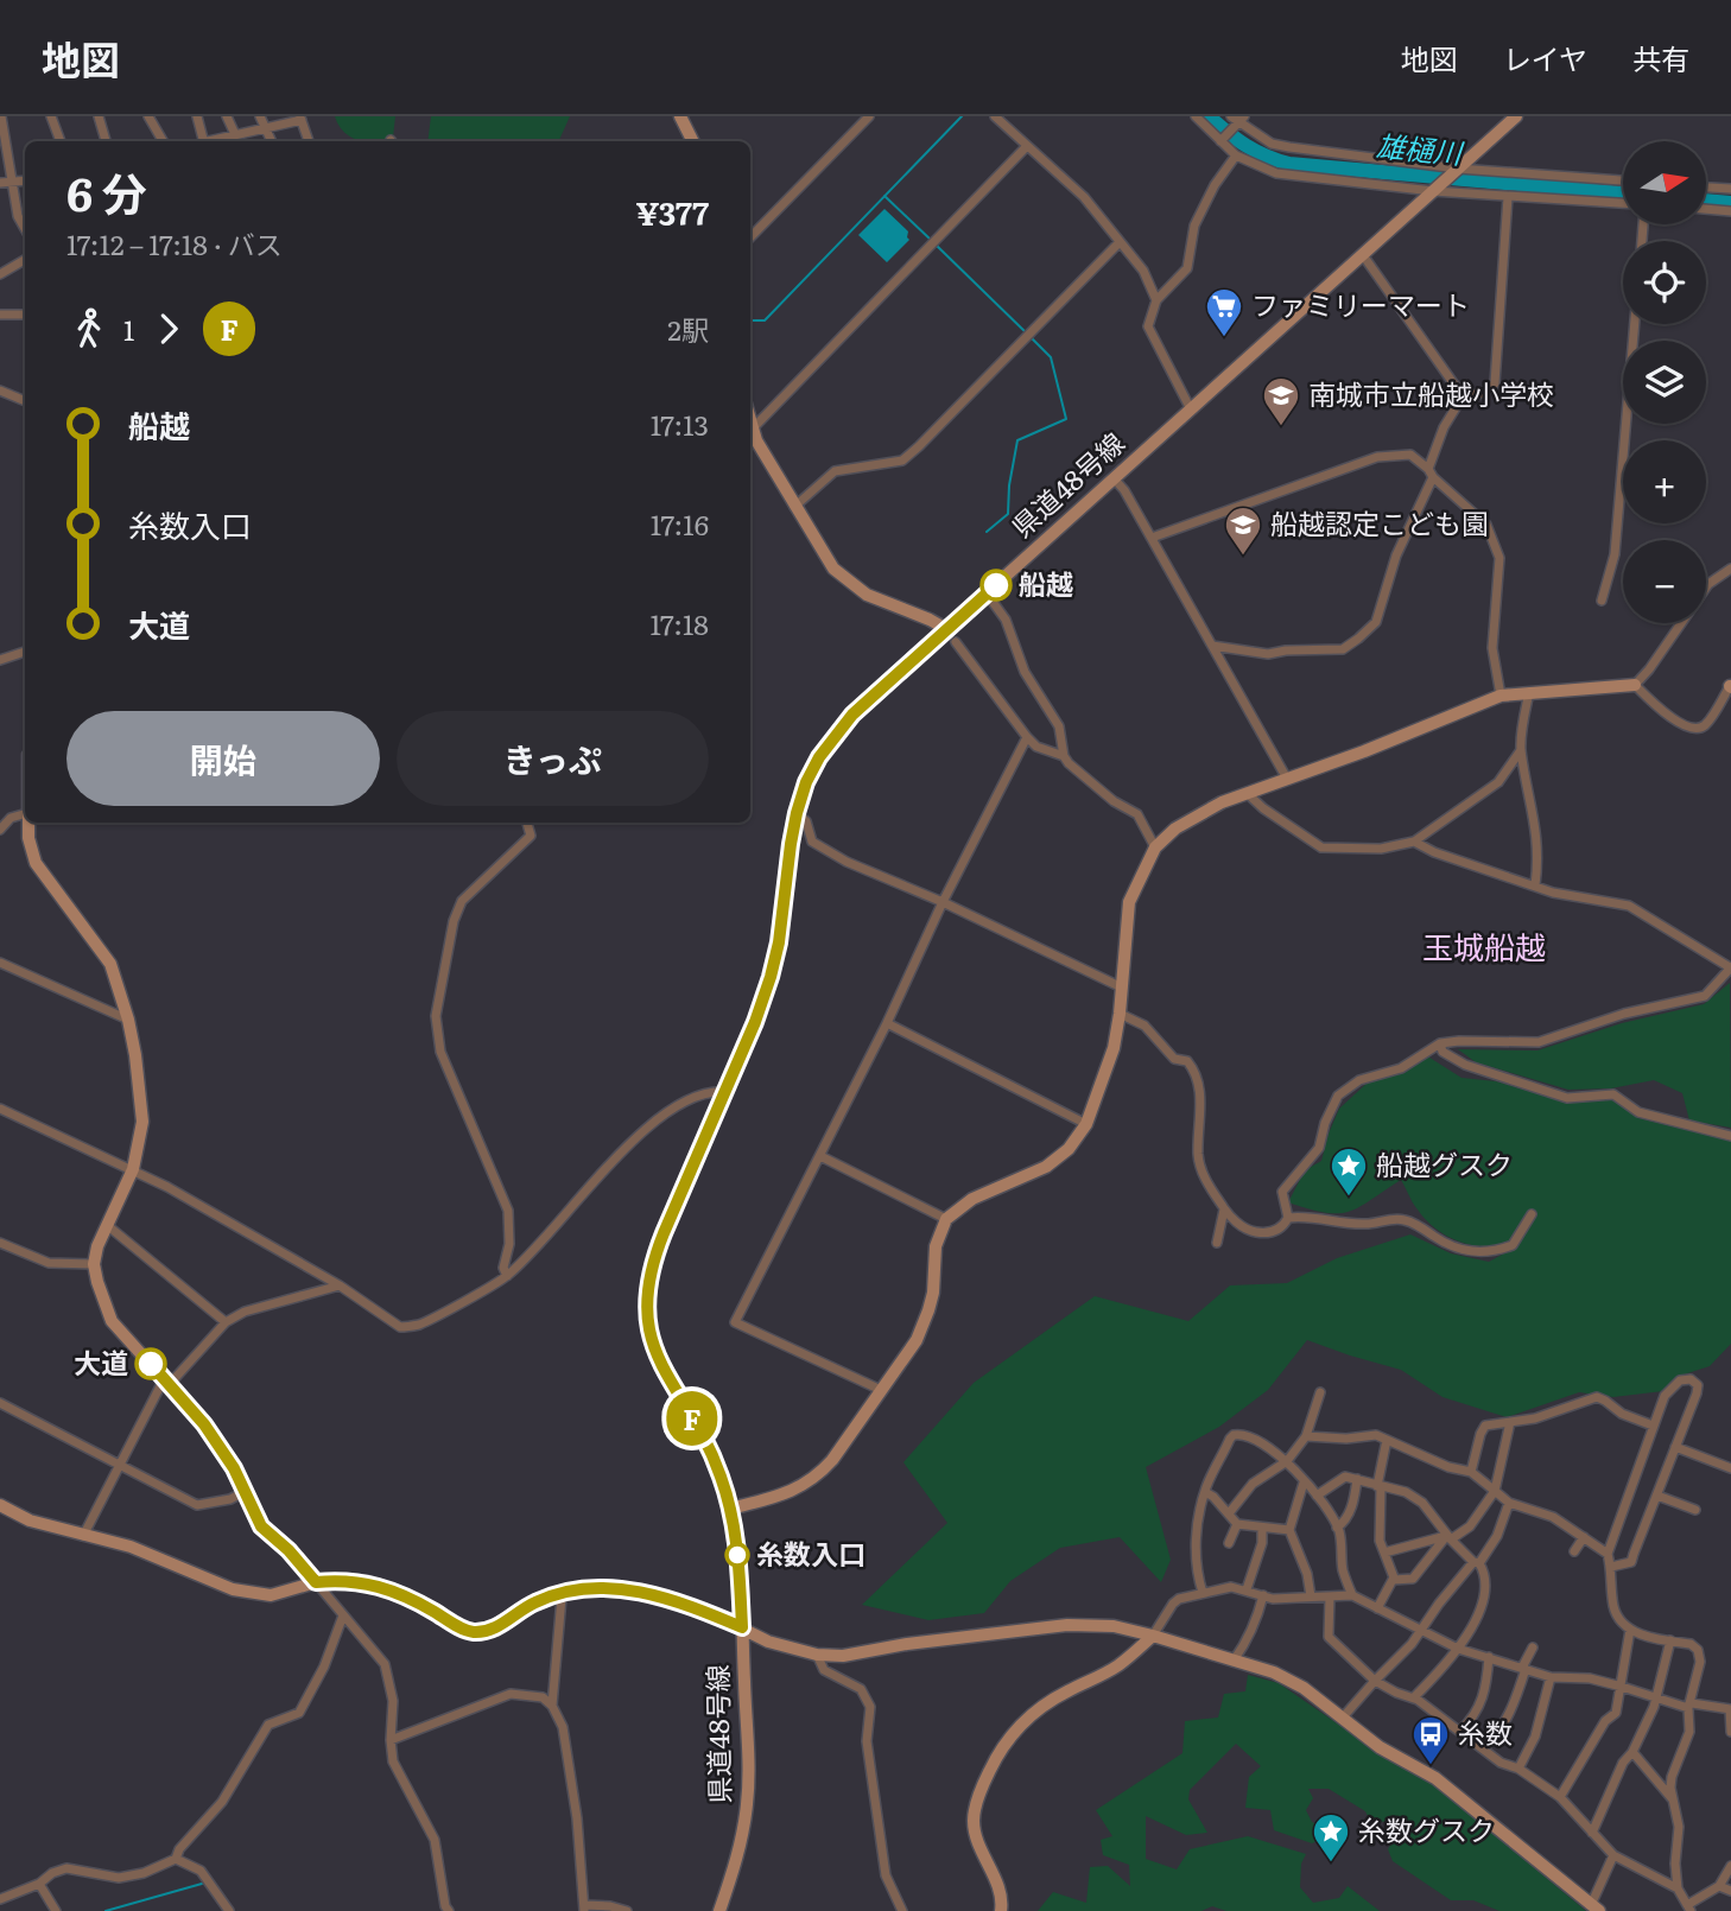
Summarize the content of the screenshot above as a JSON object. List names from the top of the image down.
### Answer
{
  "streets": {
    "street": ["県道48号線"]
  },
  "districts": ["玉城船越"],
  "water": ["雄樋川"],
  "places": {
    "supermarket": ["ファミリーマート"],
    "school or university": ["南城市立船越小学校", "船越認定こども園"],
    "other": ["船越", "大道", "糸数入口"],
    "place": ["船越グスク", "糸数グスク"],
    "bus stop": ["糸数"]
  },
  "lines": ["bus line F"],
  "north": "right",
  "page": {
    "header": "地図",
    "nav": ["地図", "レイヤ", "共有"],
    "on_map": "F",
    "map_buttons": ["+", "−"],
    "heading": ["6 分", "17:12 – 17:18 · バス", "¥377"],
    "legs": ["1", "F", "2駅"],
    "list": [
      {
        "name": "船越",
        "value": "17:13"
      },
      {
        "name": "糸数入口",
        "value": "17:16"
      },
      {
        "name": "大道",
        "value": "17:18"
      }
    ],
    "buttons": ["開始", "きっぷ"]
  }
}
